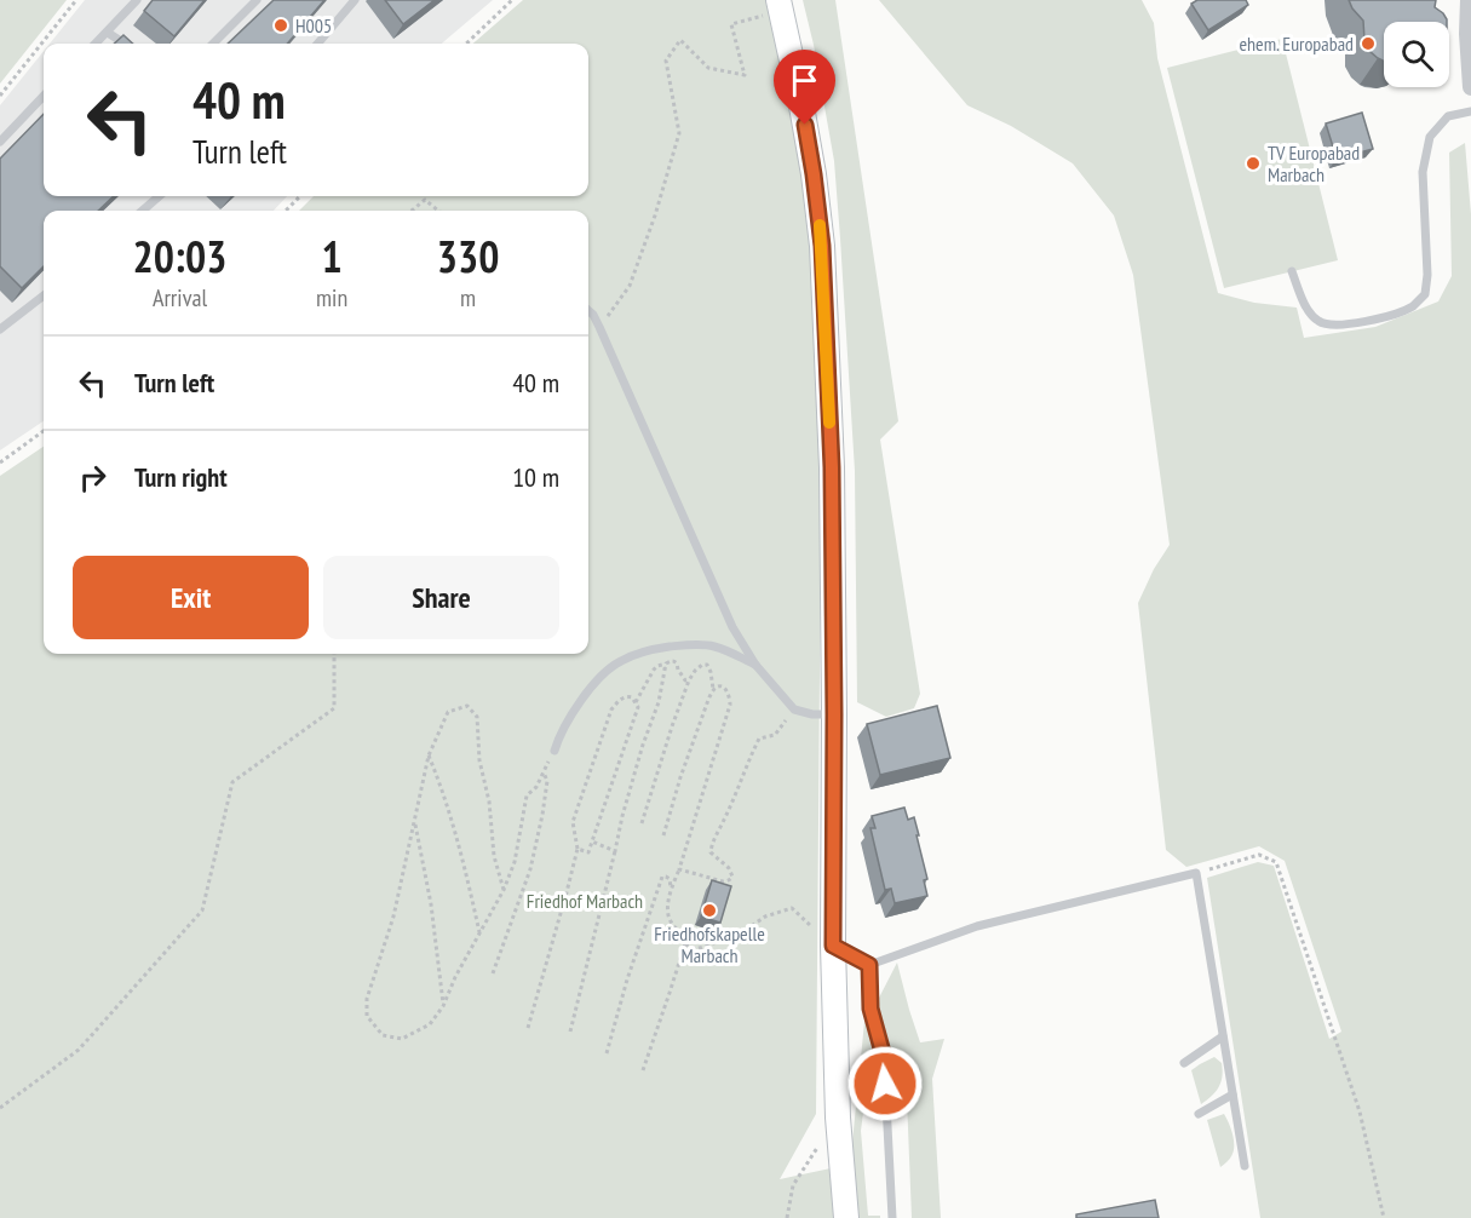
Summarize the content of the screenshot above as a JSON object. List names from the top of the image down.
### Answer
{
  "parks": ["Friedhof Marbach"],
  "places": [
    "H005",
    "ehem. Europabad",
    "TV Europabad Marbach",
    "Friedhofskapelle Marbach"
  ],
  "page": {
    "turn": ["40 m", "Turn left"],
    "eta": [
      "20:03",
      "Arrival",
      "1",
      "min",
      "330",
      "m"
    ],
    "list": [
      {
        "name": "Turn left",
        "value": "40 m"
      },
      {
        "name": "Turn right",
        "value": "10 m"
      }
    ],
    "buttons": ["Exit", "Share"]
  }
}
